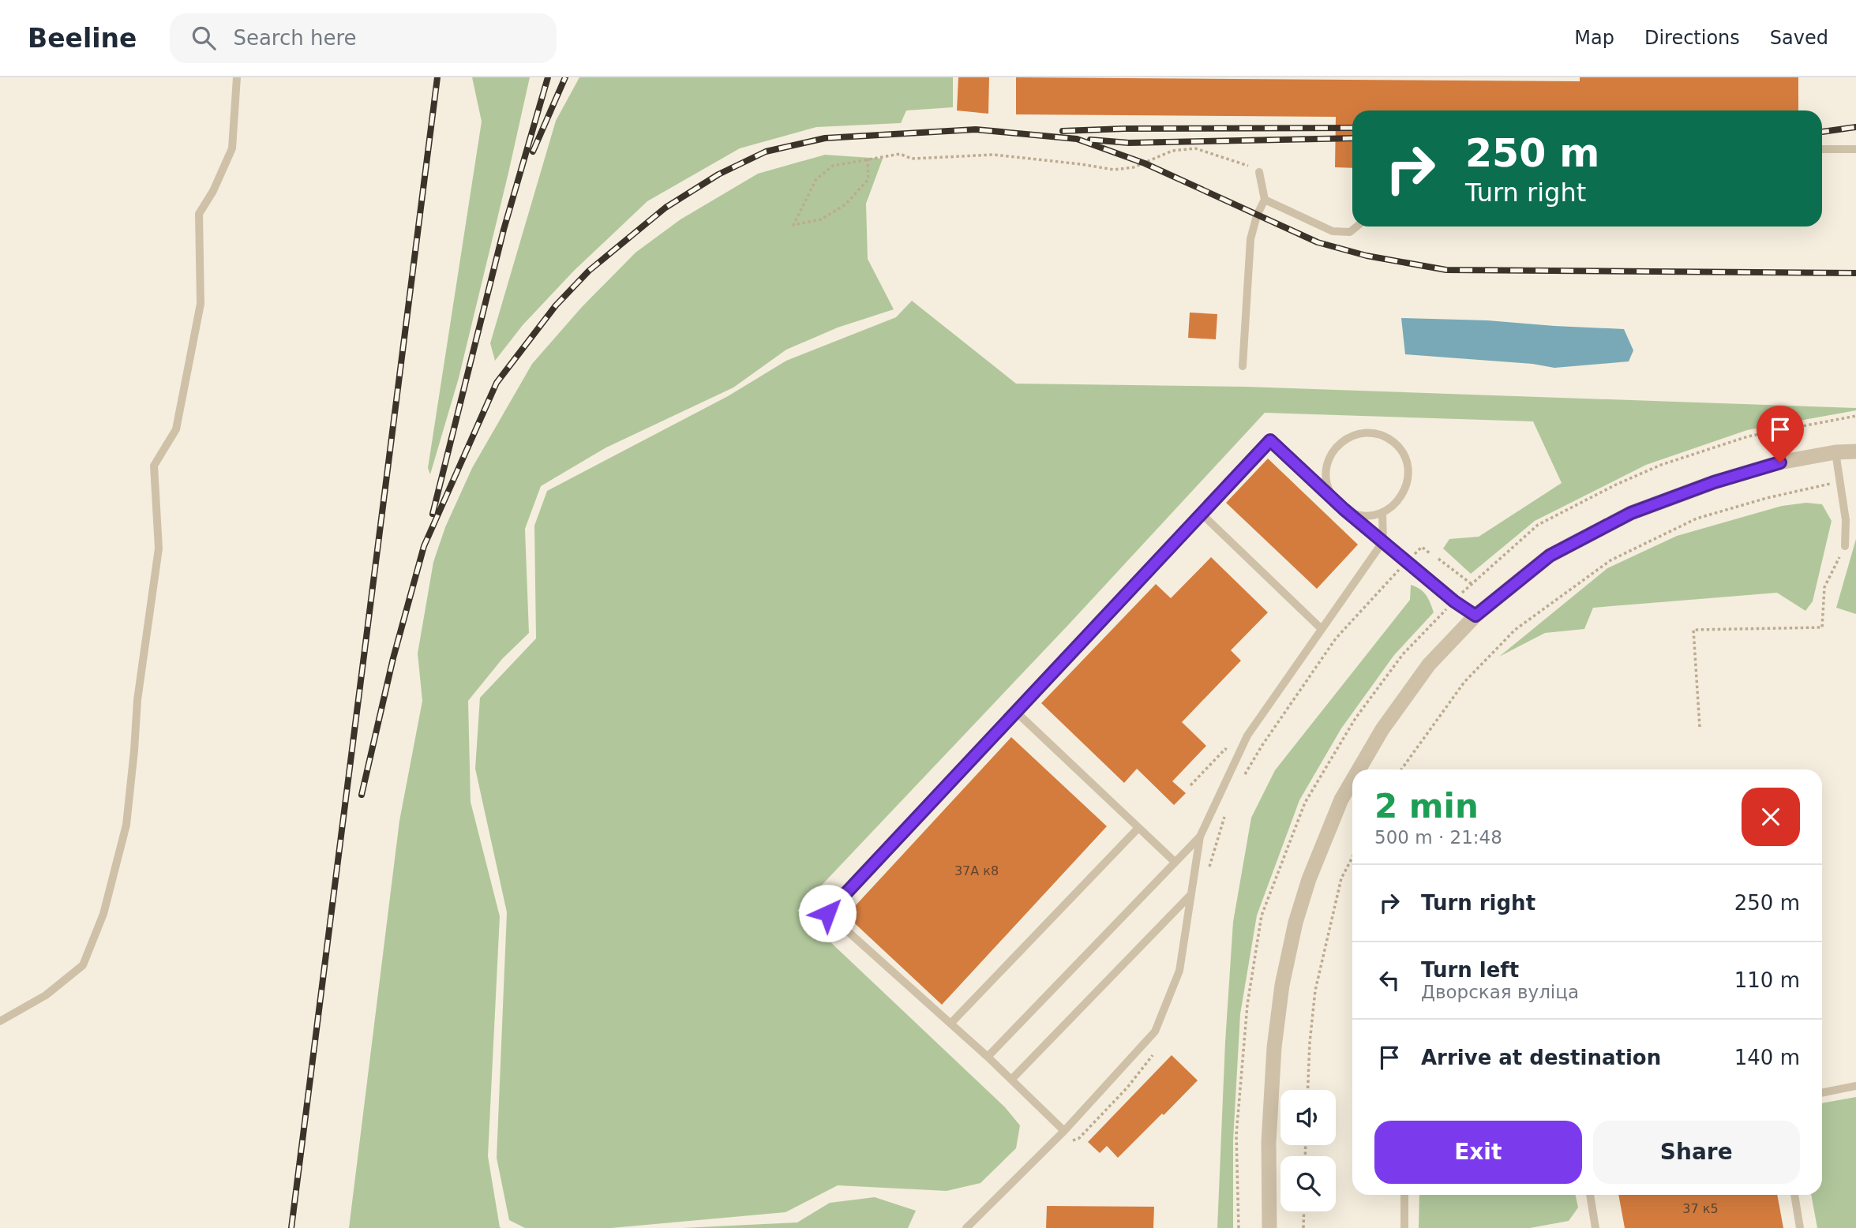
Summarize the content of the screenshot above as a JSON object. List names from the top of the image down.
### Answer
{
  "house_numbers": ["37А к8", "37 к5"],
  "page": {
    "header": "Beeline",
    "search": "Search here",
    "nav": ["Map", "Directions", "Saved"],
    "turn": ["250 m", "Turn right"],
    "heading": ["2 min", "500 m · 21:48"],
    "list": [
      {
        "name": "Turn right",
        "value": "250 m"
      },
      {
        "name": "Turn left",
        "note": "Дворская вуліца",
        "value": "110 m"
      },
      {
        "name": "Arrive at destination",
        "value": "140 m"
      }
    ],
    "buttons": ["Exit", "Share"]
  }
}
